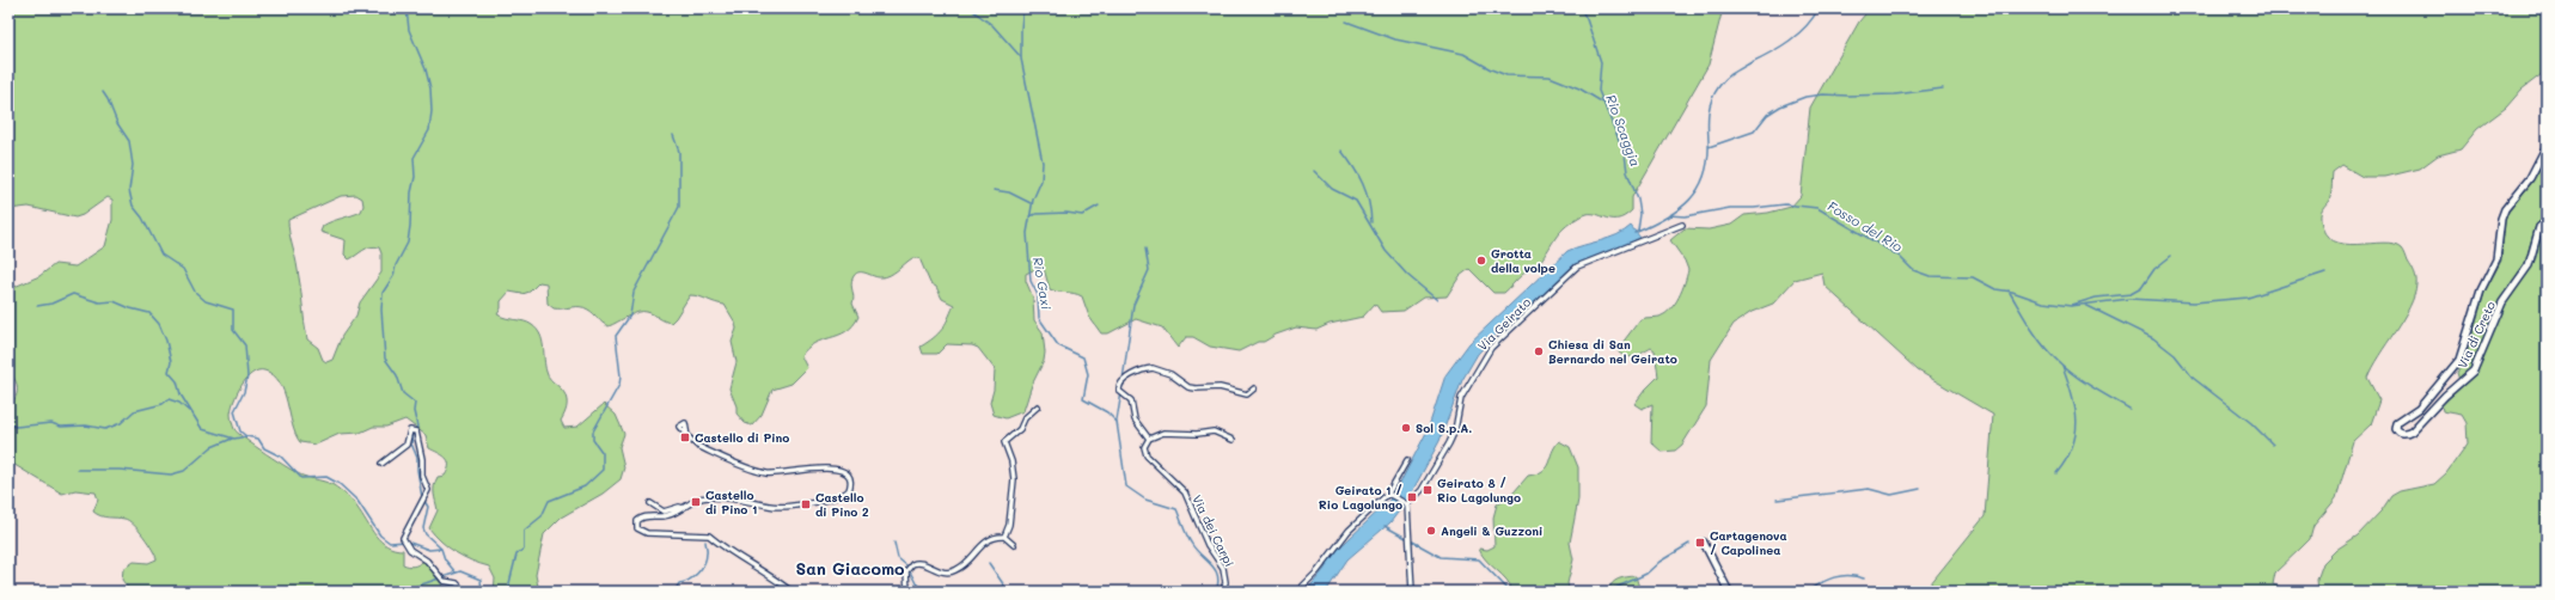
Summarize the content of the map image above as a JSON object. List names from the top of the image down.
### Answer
{
  "streets": {
    "main road": ["Via di Creto"],
    "street": ["Via Geirato", "Via dei Carpi"]
  },
  "districts": ["San Giacomo"],
  "water": ["Rio Scaggia", "Fosso del Rio", "Rio Gaxi"],
  "places": {
    "other": [
      "Grotta della volpe",
      "Chiesa di San Bernardo nel Geirato",
      "Sol S.p.A.",
      "Angeli & Guzzoni"
    ],
    "transit": [
      "Castello di Pino",
      "Geirato 8 / Rio Lagolungo",
      "Geirato 1 / Rio Lagolungo",
      "Castello di Pino 1",
      "Castello di Pino 2",
      "Cartagenova / Capolinea"
    ]
  }
}
